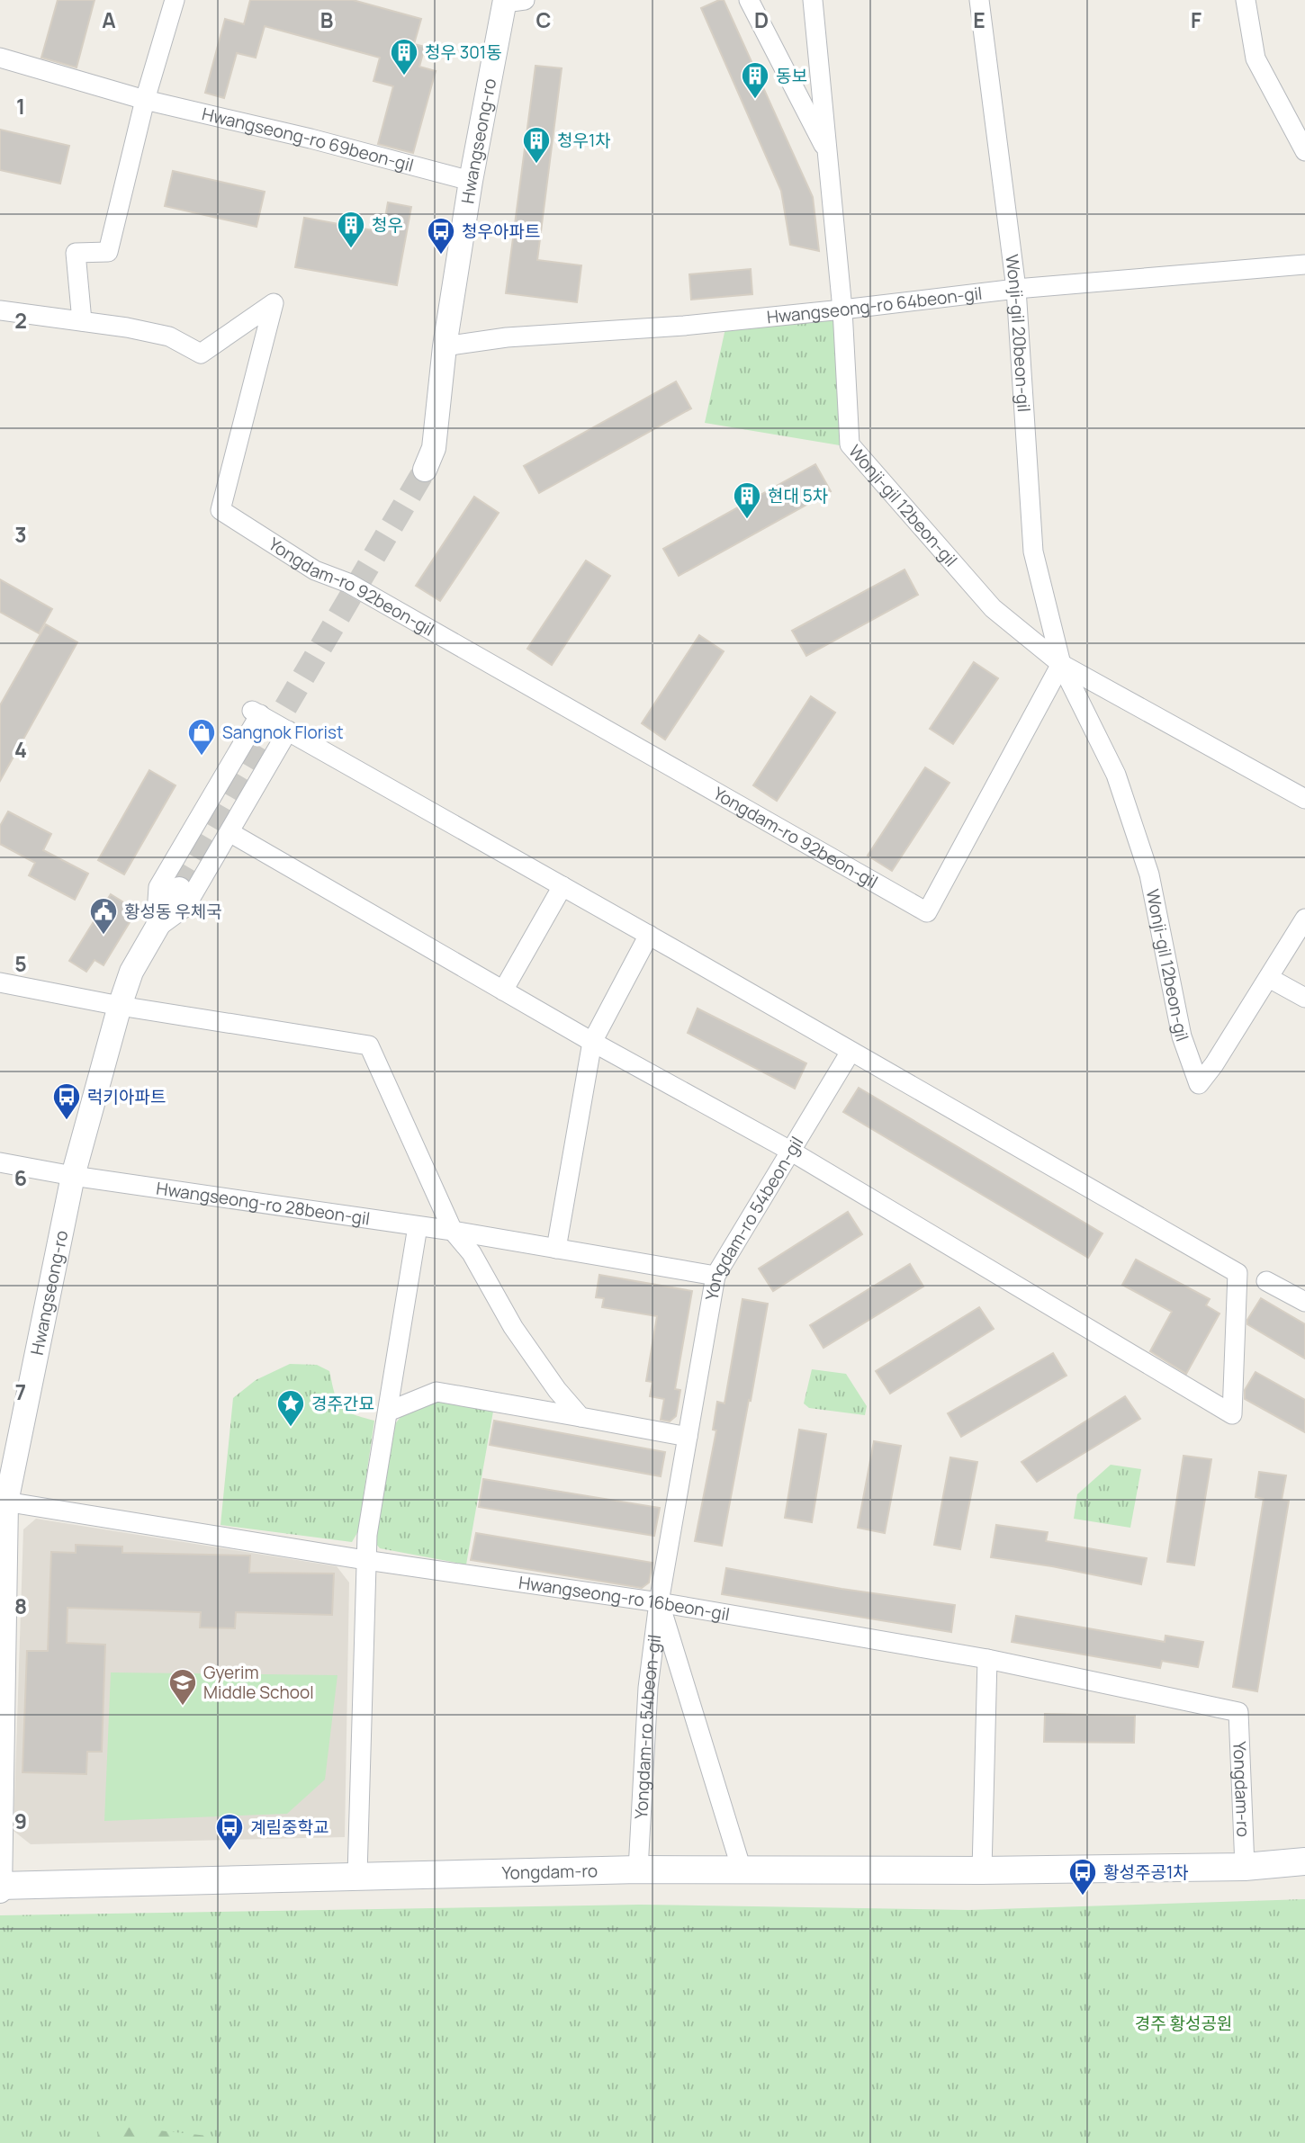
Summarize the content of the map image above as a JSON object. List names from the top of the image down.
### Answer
{
  "streets": {
    "main road": ["Yongdam-ro"],
    "street": [
      "Hwangseong-ro 69beon-gil",
      "Hwangseong-ro",
      "Hwangseong-ro 64beon-gil",
      "Wonji-gil 20beon-gil",
      "Wonji-gil 12beon-gil",
      "Yongdam-ro 92beon-gil",
      "Hwangseong-ro 28beon-gil",
      "Yongdam-ro 54beon-gil",
      "Hwangseong-ro 16beon-gil"
    ]
  },
  "crossings": [
    ["Hwangseong-ro 69beon-gil", "Hwangseong-ro"],
    ["Hwangseong-ro", "Hwangseong-ro 64beon-gil"],
    ["Hwangseong-ro", "Hwangseong-ro 28beon-gil"],
    ["Hwangseong-ro", "Hwangseong-ro 16beon-gil"],
    ["Hwangseong-ro", "Yongdam-ro"],
    ["Hwangseong-ro 64beon-gil", "Wonji-gil 20beon-gil"],
    ["Hwangseong-ro 64beon-gil", "Wonji-gil 12beon-gil"],
    ["Wonji-gil 20beon-gil", "Wonji-gil 12beon-gil"],
    ["Wonji-gil 20beon-gil", "Yongdam-ro 92beon-gil"],
    ["Wonji-gil 12beon-gil", "Yongdam-ro 92beon-gil"],
    ["Hwangseong-ro 28beon-gil", "Yongdam-ro 54beon-gil"],
    ["Yongdam-ro 54beon-gil", "Hwangseong-ro 16beon-gil"],
    ["Yongdam-ro 54beon-gil", "Yongdam-ro"],
    ["Hwangseong-ro 16beon-gil", "Yongdam-ro"]
  ],
  "parks": ["경주 황성공원"],
  "places": {
    "building": [
      "청우 301동",
      "동보",
      "청우1차",
      "청우",
      "현대 5차"
    ],
    "bus stop": [
      "청우아파트",
      "럭키아파트",
      "계림중학교",
      "황성주공1차"
    ],
    "shop": ["Sangnok Florist"],
    "public building": ["황성동 우체국"],
    "place": ["경주간묘"],
    "school or university": ["Gyerim Middle School"]
  },
  "grid": {
    "columns": [
      "A",
      "B",
      "C",
      "D",
      "E",
      "F"
    ],
    "rows": [
      "1",
      "2",
      "3",
      "4",
      "5",
      "6",
      "7",
      "8",
      "9"
    ]
  }
}
